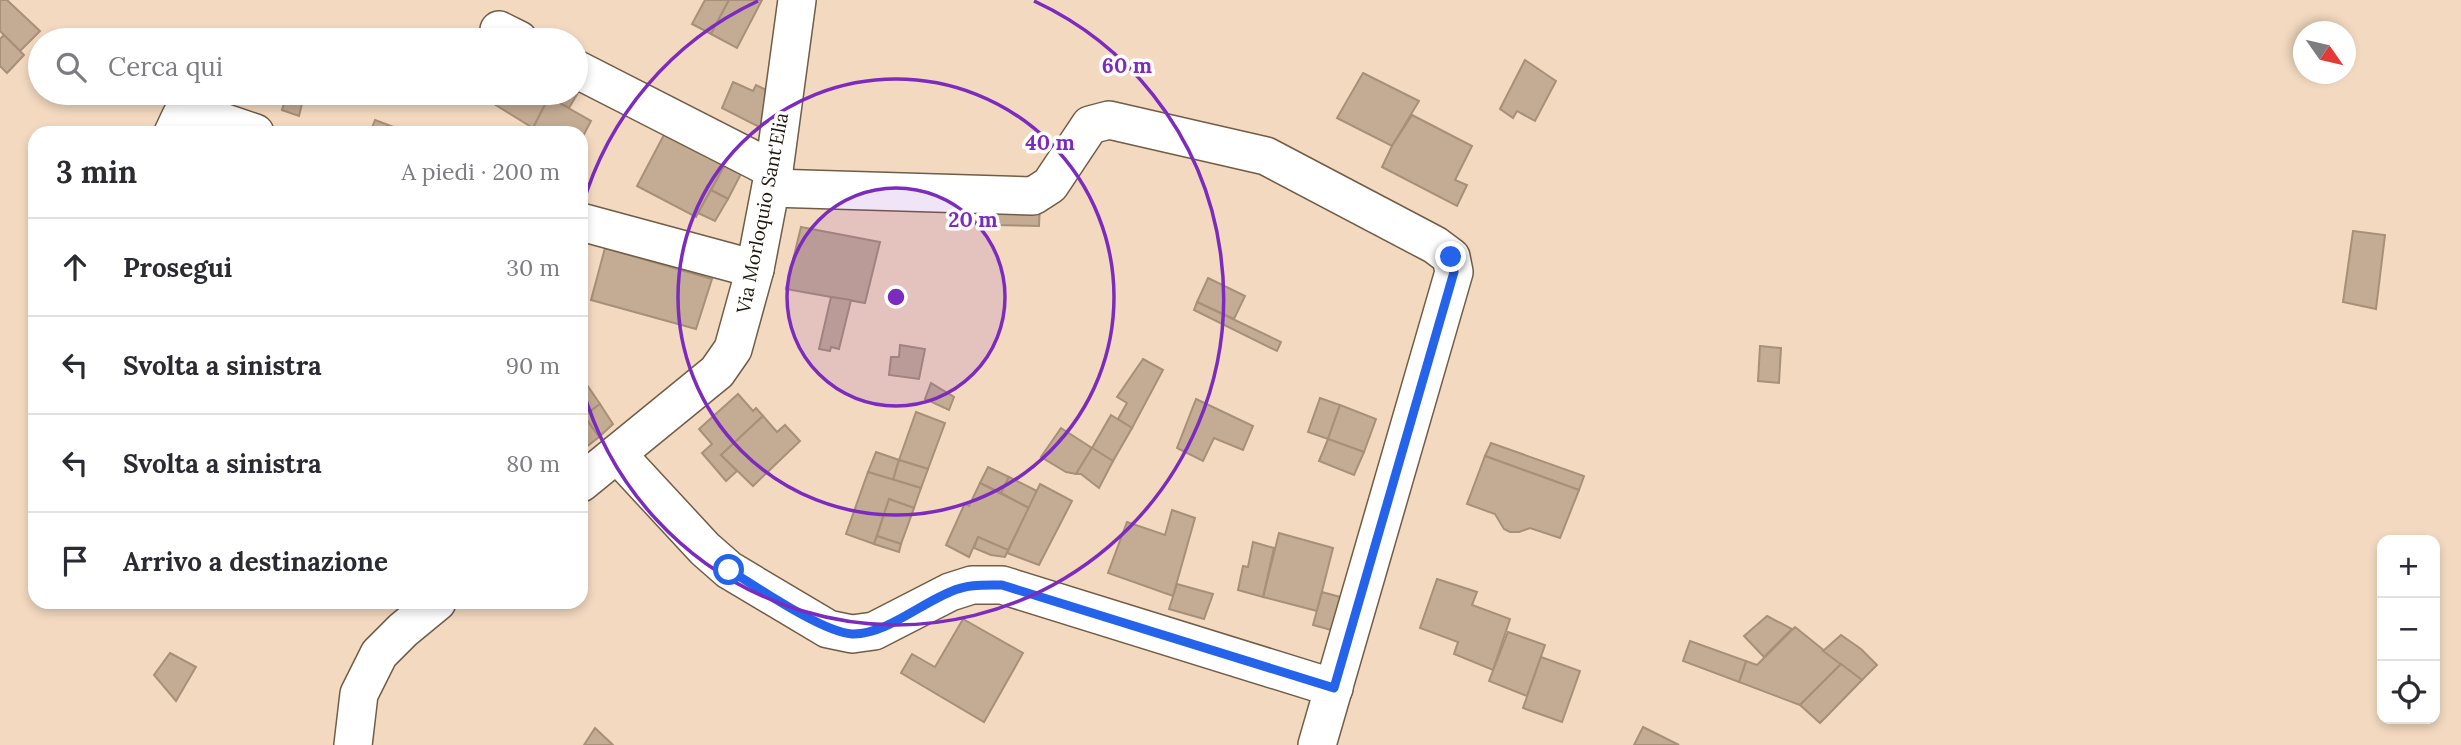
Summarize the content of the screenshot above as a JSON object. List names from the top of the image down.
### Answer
{
  "streets": {
    "street": ["Via Morloquio Sant'Elia"]
  },
  "north": "bottom right",
  "page": {
    "search": "Cerca qui",
    "heading": ["3 min", "A piedi · 200 m"],
    "list": [
      ["Prosegui", "30 m"],
      ["Svolta a sinistra", "90 m"],
      ["Svolta a sinistra", "80 m"],
      "Arrivo a destinazione"
    ],
    "map_buttons": ["+", "−"]
  },
  "rings": ["60 m", "40 m", "20 m"]
}
